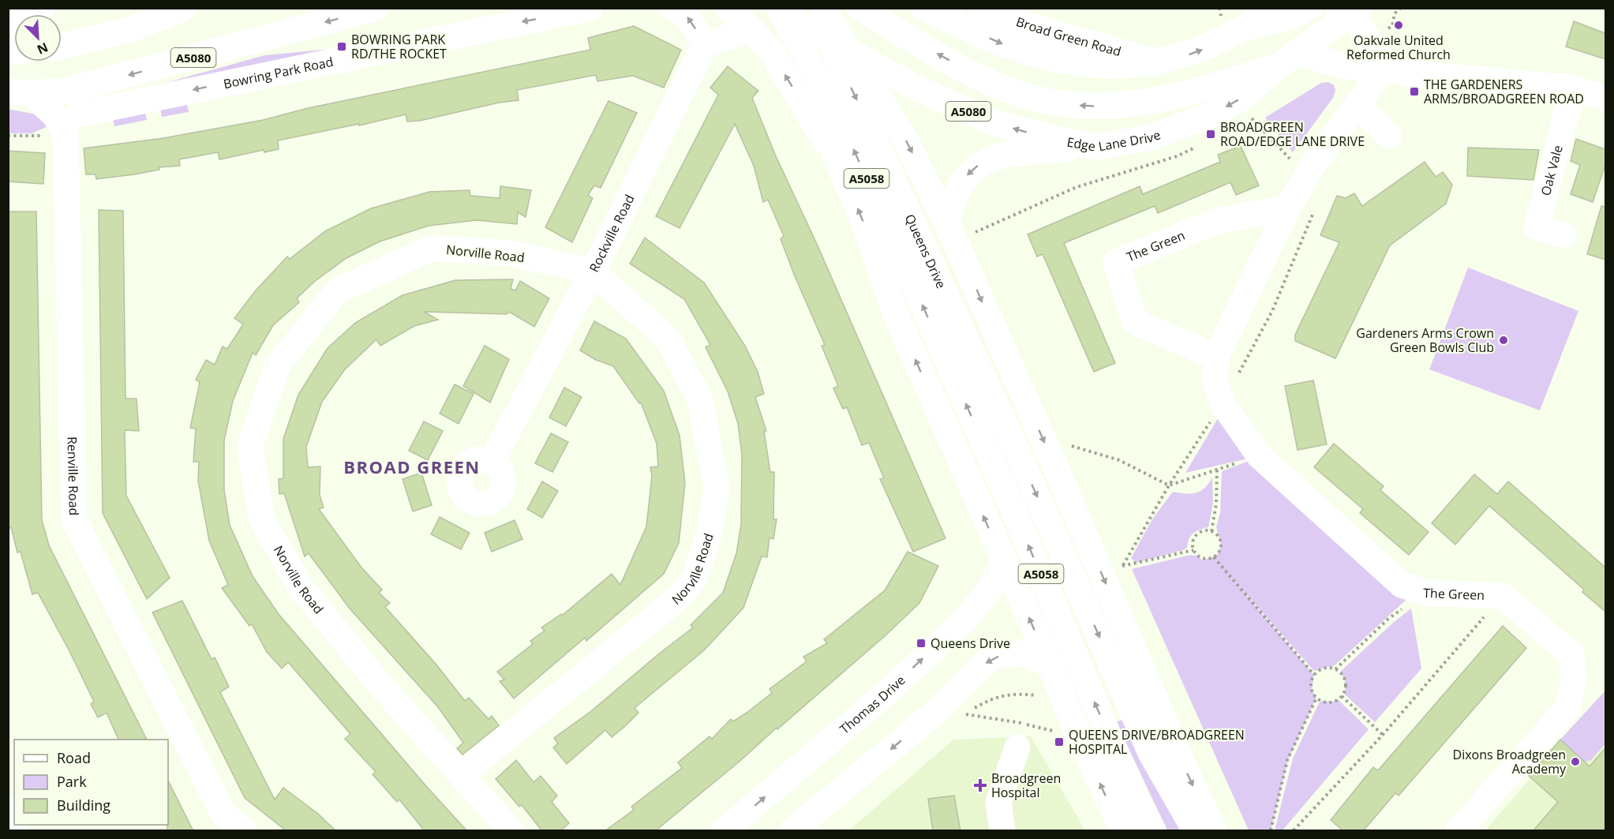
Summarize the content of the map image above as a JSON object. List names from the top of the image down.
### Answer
{
  "streets": {
    "main road": [
      "Broad Green Road",
      "A5080",
      "Bowring Park Road",
      "Edge Lane Drive",
      "Oak Vale",
      "A5058",
      "Rockville Road",
      "The Green",
      "Queens Drive",
      "Norville Road",
      "Renville Road",
      "Thomas Drive"
    ]
  },
  "crossings": [
    ["A5080", "Edge Lane Drive"],
    ["A5080", "Queens Drive"],
    ["A5080", "Renville Road"],
    ["Bowring Park Road", "Renville Road"],
    ["Rockville Road", "Norville Road"]
  ],
  "districts": ["BROAD GREEN"],
  "places": {
    "other": ["Oakvale United Reformed Church", "Gardeners Arms Crown Green Bowls Club", "Dixons Broadgreen Academy"],
    "transit": [
      "BOWRING PARK RD/THE ROCKET",
      "THE GARDENERS ARMS/BROADGREEN ROAD",
      "BROADGREEN ROAD/EDGE LANE DRIVE",
      "Queens Drive",
      "QUEENS DRIVE/BROADGREEN HOSPITAL"
    ],
    "health": ["Broadgreen Hospital"]
  },
  "legend": ["Road", "Park", "Building"],
  "north": "bottom right"
}
